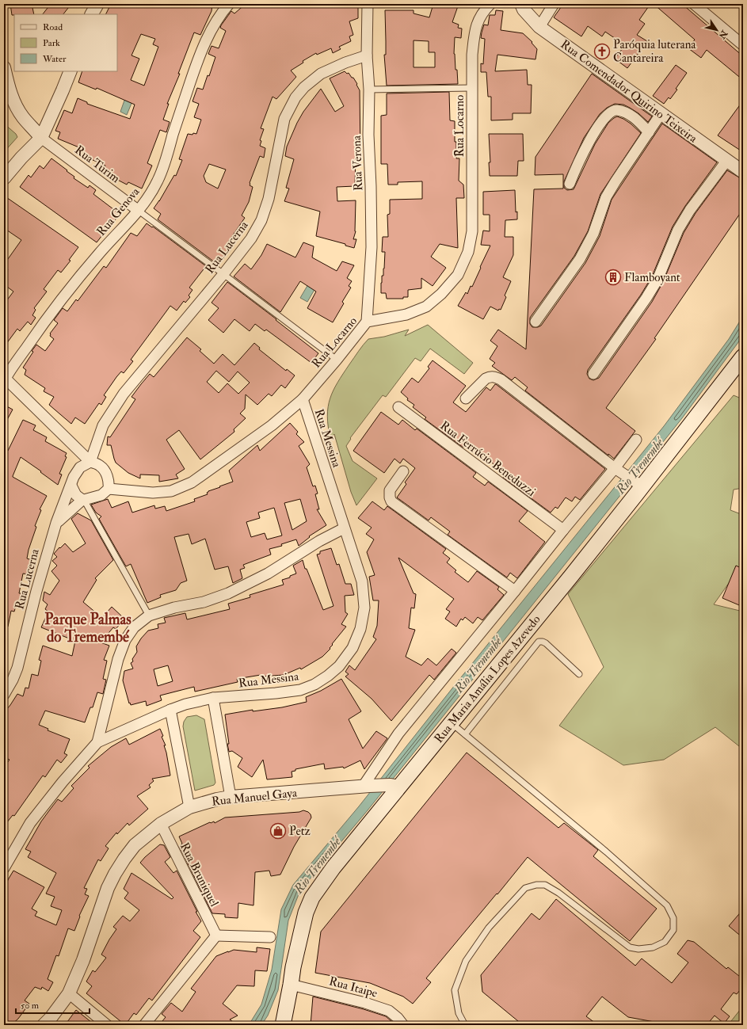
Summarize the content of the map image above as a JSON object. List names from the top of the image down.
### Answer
{
  "streets": {
    "main road": ["Rua Maria Amália Lopes Azevedo"],
    "street": [
      "Rua Comendador Quirino Teixeira",
      "Rua Locarno",
      "Rua Verona",
      "Rua Turim",
      "Rua Genova",
      "Rua Lucerna",
      "Rua Messina",
      "Rua Ferrúcio Beneduzzi",
      "Rua Manuel Gaya",
      "Rua Bruniquel",
      "Rua Itaipe"
    ]
  },
  "crossings": [
    ["Rua Locarno", "Rua Verona"],
    ["Rua Locarno", "Rua Lucerna"],
    ["Rua Locarno", "Rua Messina"],
    ["Rua Verona", "Rua Lucerna"],
    ["Rua Turim", "Rua Genova"],
    ["Rua Maria Amália Lopes Azevedo", "Rua Manuel Gaya"],
    ["Rua Maria Amália Lopes Azevedo", "Rua Itaipe"],
    ["Rua Manuel Gaya", "Rua Bruniquel"]
  ],
  "districts": ["Parque Palmas do Tremembé"],
  "water": ["Rio Tremembé"],
  "places": {
    "church": ["Paróquia luterana Cantareira"],
    "building": ["Flamboyant"],
    "shop": ["Petz"]
  },
  "legend": ["Road", "Park", "Water"],
  "scale_bar": "50 m",
  "north": "bottom right"
}
